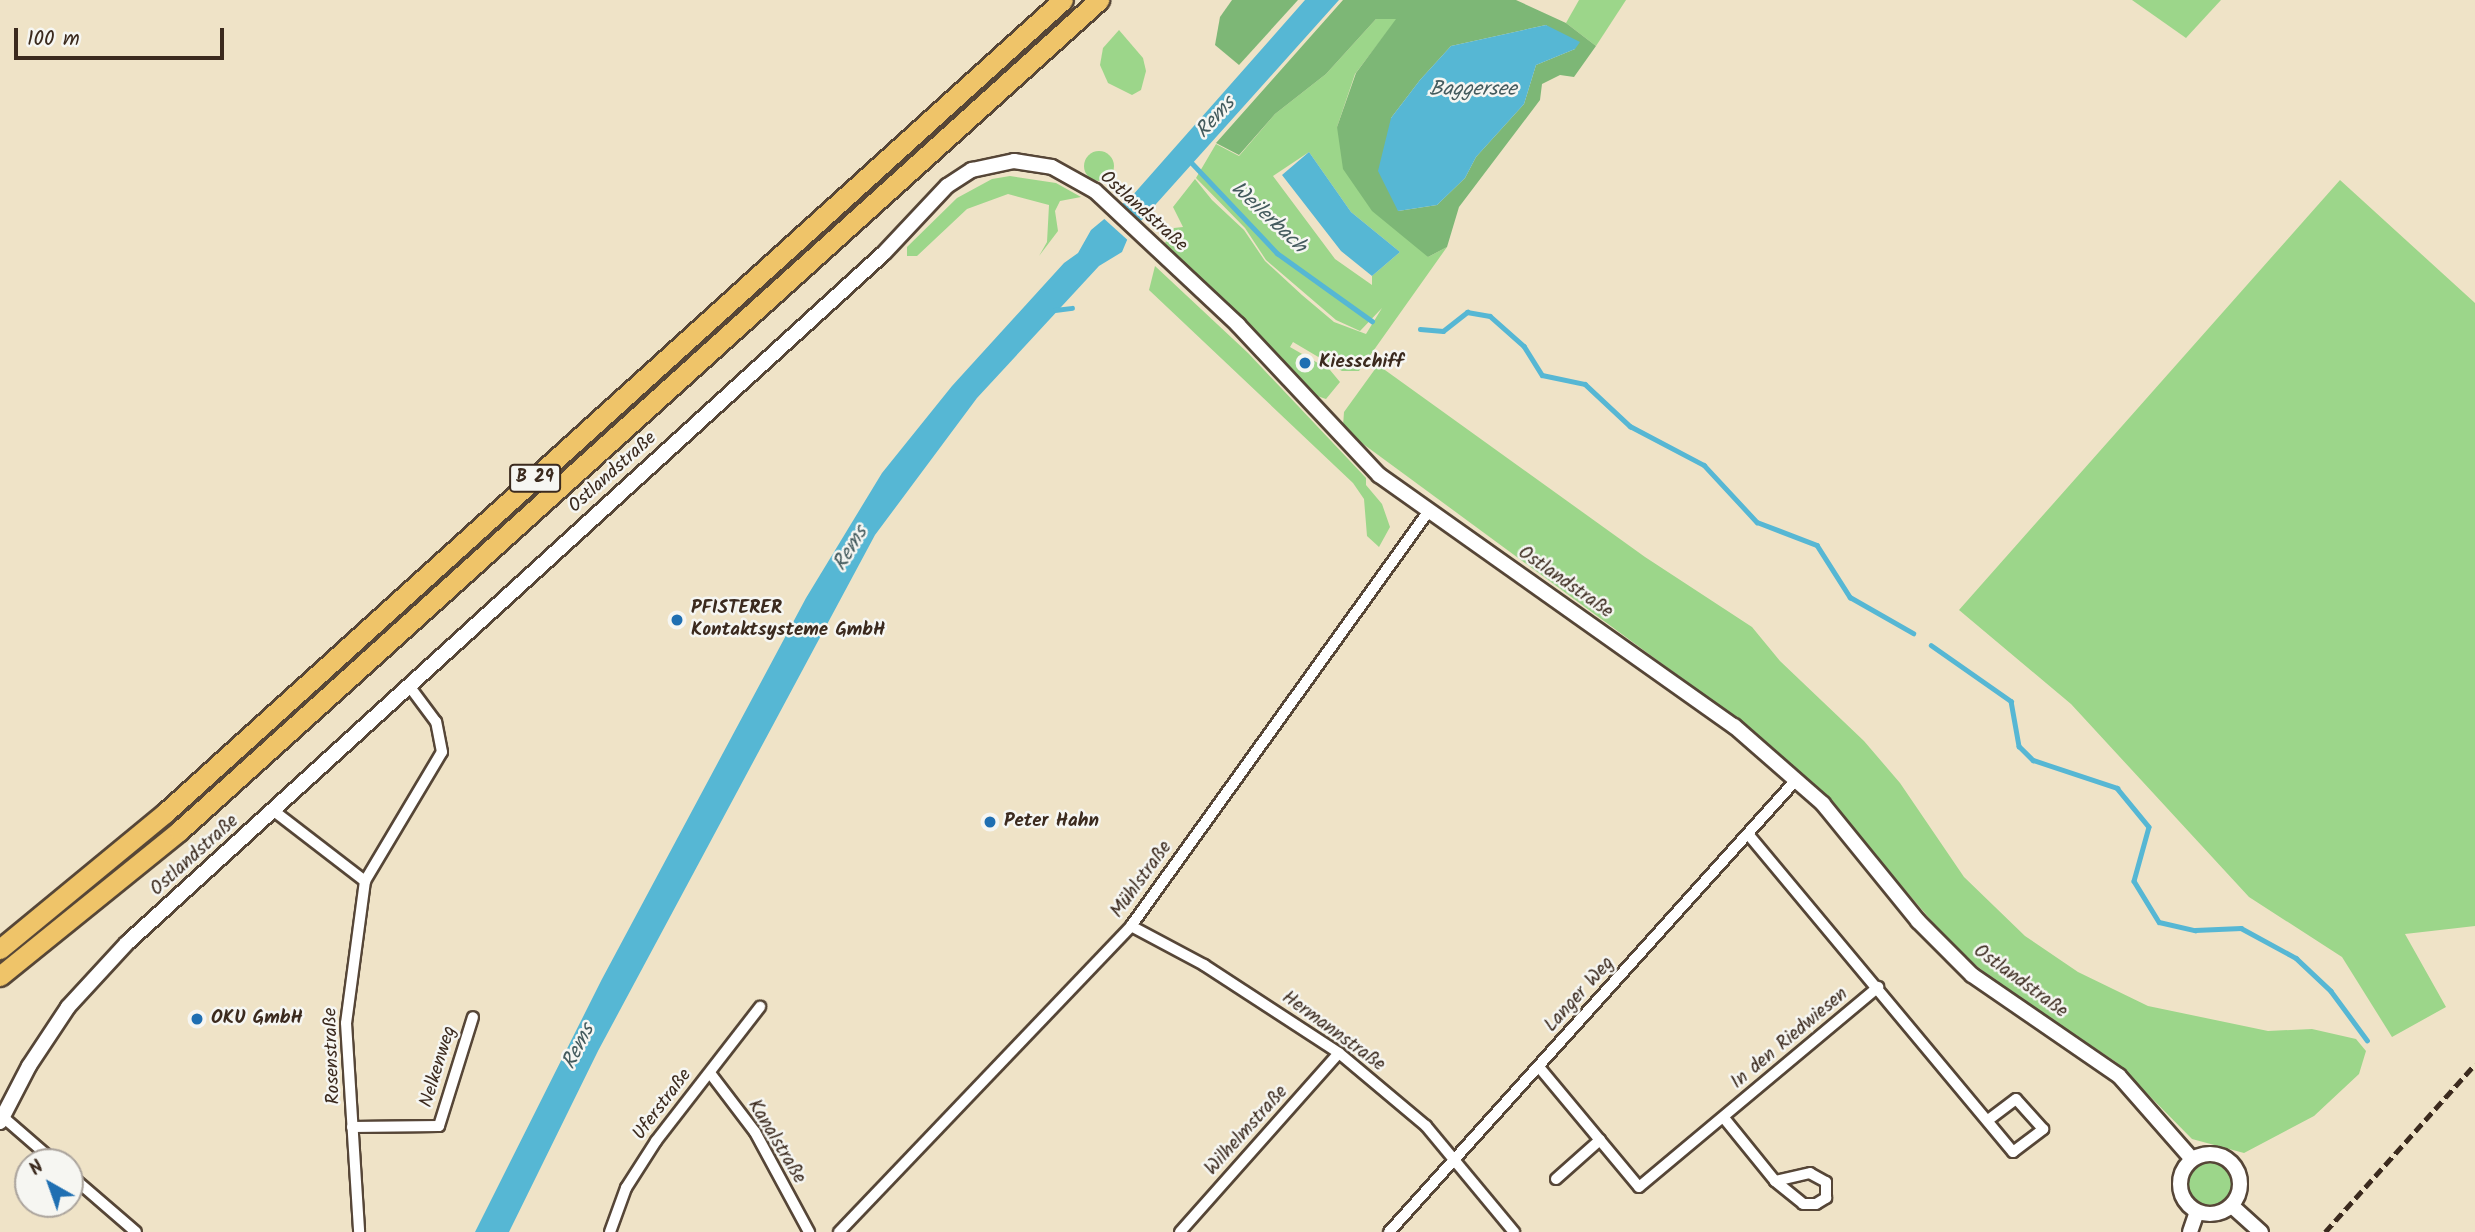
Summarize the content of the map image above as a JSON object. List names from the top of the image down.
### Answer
{
  "streets": {
    "highway": ["B 29"],
    "street": [
      "Ostlandstraße",
      "Mühlstraße",
      "Langer Weg",
      "Hermannstraße",
      "In den Riedwiesen",
      "Rosenstraße",
      "Nelkenweg",
      "Uferstraße",
      "Wilhelmstraße",
      "Kanalstraße"
    ]
  },
  "crossings": [
    ["Ostlandstraße", "Mühlstraße"],
    ["Ostlandstraße", "Langer Weg"],
    ["Ostlandstraße", "Rosenstraße"],
    ["Mühlstraße", "Hermannstraße"],
    ["Langer Weg", "Hermannstraße"],
    ["Langer Weg", "In den Riedwiesen"],
    ["Hermannstraße", "Wilhelmstraße"],
    ["Rosenstraße", "Nelkenweg"],
    ["Uferstraße", "Kanalstraße"]
  ],
  "water": ["Baggersee", "Rems", "Weilerbach"],
  "places": [
    "Kiesschiff",
    "PFISTERER Kontaktsysteme GmbH",
    "Peter Hahn",
    "OKU GmbH"
  ],
  "scale_bar": "100 m",
  "north": "top left"
}
